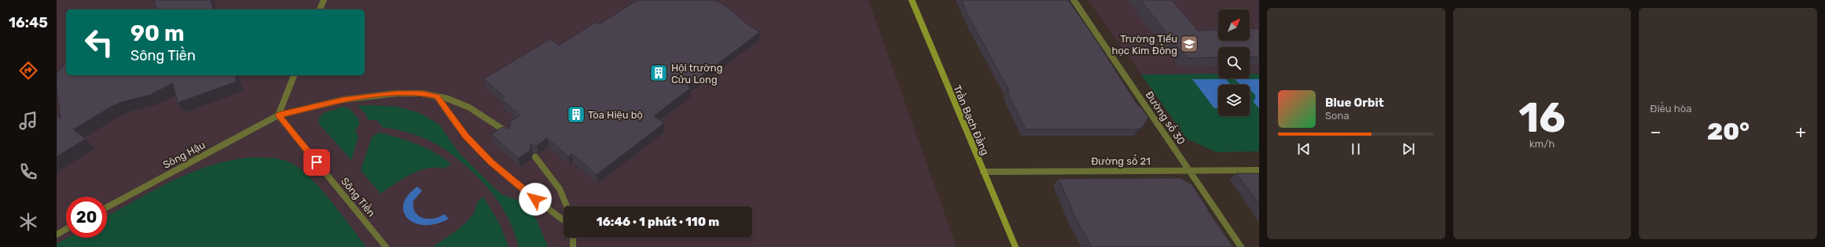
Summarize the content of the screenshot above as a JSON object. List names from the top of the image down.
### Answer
{
  "streets": {
    "street": [
      "Đường số 30",
      "Trần Bạch Đằng",
      "Sông Hậu",
      "Đường số 21",
      "Sông Tiền"
    ]
  },
  "crossings": [
    ["Đường số 30", "Đường số 21"],
    ["Trần Bạch Đằng", "Đường số 21"],
    ["Sông Hậu", "Sông Tiền"]
  ],
  "places": {
    "school or university": ["Trường Tiểu học Kim Đồng"],
    "building": ["Hội trường Cửu Long", "Tòa Hiệu bộ"]
  },
  "north": "top right",
  "page": {
    "tabs": "16:45",
    "tile": [
      ["16", "km/h"],
      "Điều hòa"
    ],
    "turn": ["90 m", "Sông Tiền"],
    "song": ["Blue Orbit", "Sona"],
    "heat": ["−", "20°", "+"],
    "limit": "20",
    "trip": "16:46 · 1 phút · 110 m"
  }
}
